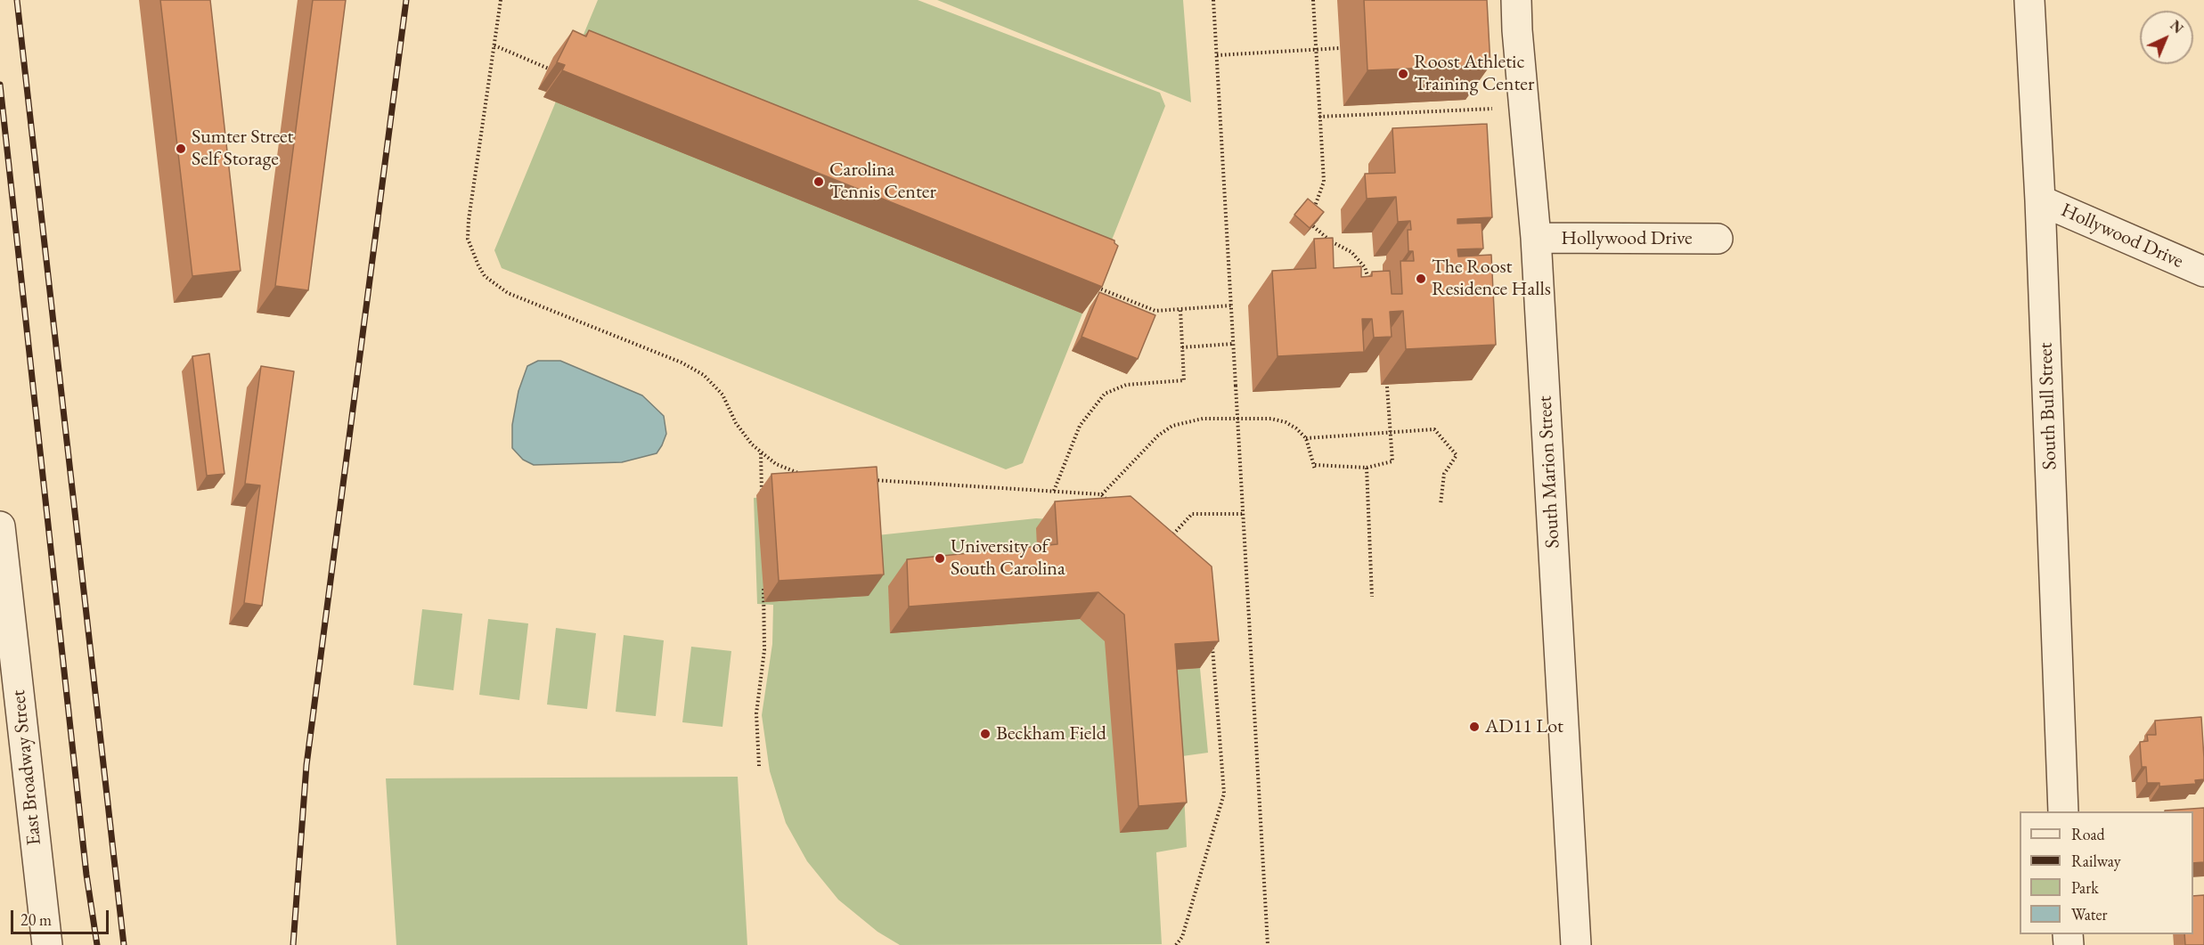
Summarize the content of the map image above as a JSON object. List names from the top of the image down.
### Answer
{
  "streets": {
    "street": [
      "Hollywood Drive",
      "South Bull Street",
      "South Marion Street",
      "East Broadway Street"
    ]
  },
  "crossings": [
    ["Hollywood Drive", "South Bull Street"],
    ["Hollywood Drive", "South Marion Street"]
  ],
  "places": [
    "Roost Athletic Training Center",
    "Sumter Street Self Storage",
    "Carolina Tennis Center",
    "The Roost Residence Halls",
    "University of South Carolina",
    "AD11 Lot",
    "Beckham Field"
  ],
  "legend": [
    "Road",
    "Railway",
    "Park",
    "Water"
  ],
  "scale_bar": "20 m",
  "north": "top right"
}
